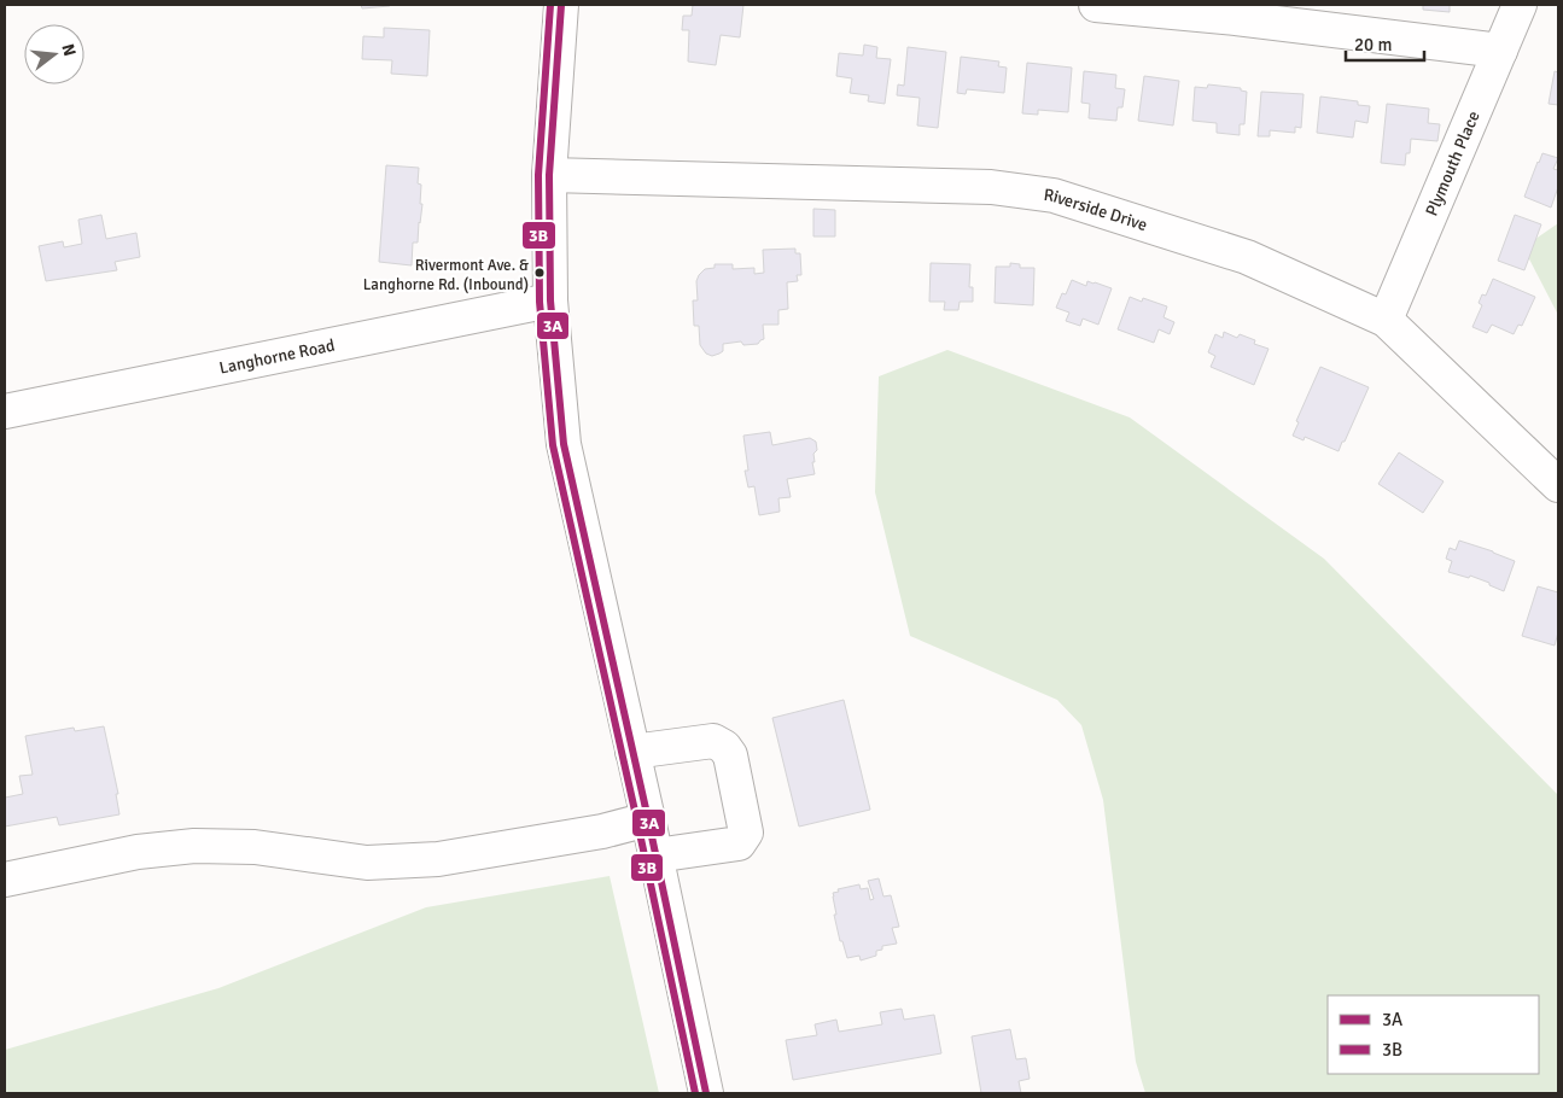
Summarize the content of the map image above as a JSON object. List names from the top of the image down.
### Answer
{
  "streets": {
    "street": ["Plymouth Place", "Riverside Drive", "Langhorne Road"]
  },
  "crossings": [
    ["Plymouth Place", "Riverside Drive"]
  ],
  "places": ["Rivermont Ave. & Langhorne Rd. (Inbound)"],
  "lines": ["transit line 3A", "transit line 3B"],
  "legend": ["3A", "3B"],
  "scale_bar": "20 m",
  "north": "right"
}
